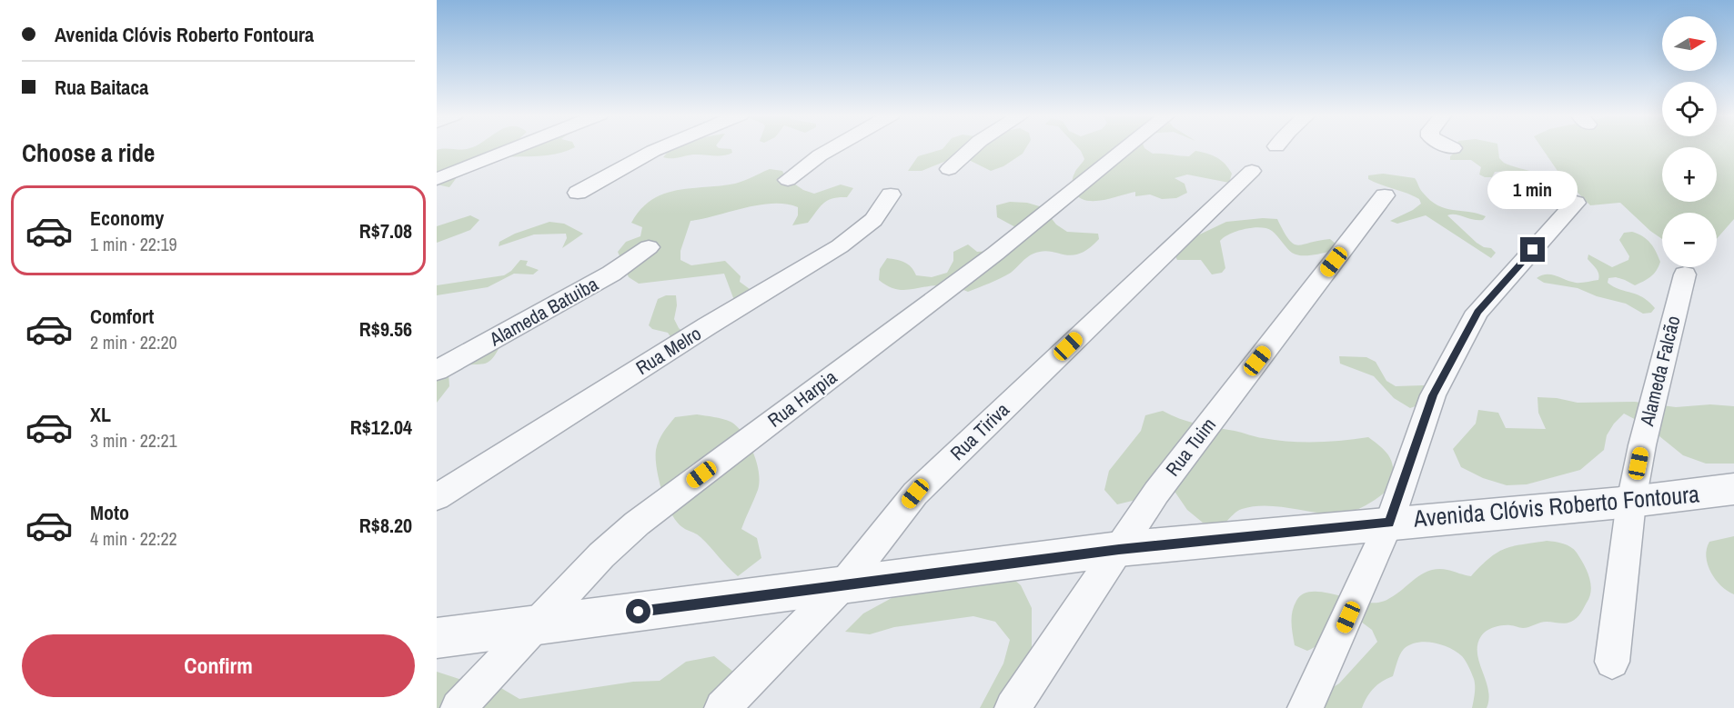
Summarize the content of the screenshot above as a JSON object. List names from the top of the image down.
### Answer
{
  "streets": {
    "street": [
      "Alameda Batuiba",
      "Rua Melro",
      "Alameda Falcão",
      "Rua Harpia",
      "Rua Tiriva",
      "Rua Tuim",
      "Avenida Clóvis Roberto Fontoura"
    ]
  },
  "crossings": [
    ["Alameda Falcão", "Avenida Clóvis Roberto Fontoura"],
    ["Rua Harpia", "Avenida Clóvis Roberto Fontoura"],
    ["Rua Tiriva", "Avenida Clóvis Roberto Fontoura"],
    ["Rua Tuim", "Avenida Clóvis Roberto Fontoura"]
  ],
  "north": "right",
  "page": {
    "banner": ["Avenida Clóvis Roberto Fontoura", "Rua Baitaca"],
    "map_buttons": ["+", "−"],
    "heading": "Choose a ride",
    "bubble": "1 min",
    "list": [
      {
        "name": "Economy",
        "note": "1 min · 22:19",
        "value": "R$7.08"
      },
      {
        "name": "Comfort",
        "note": "2 min · 22:20",
        "value": "R$9.56"
      },
      {
        "name": "XL",
        "note": "3 min · 22:21",
        "value": "R$12.04"
      },
      {
        "name": "Moto",
        "note": "4 min · 22:22",
        "value": "R$8.20"
      }
    ],
    "buttons": "Confirm"
  }
}
